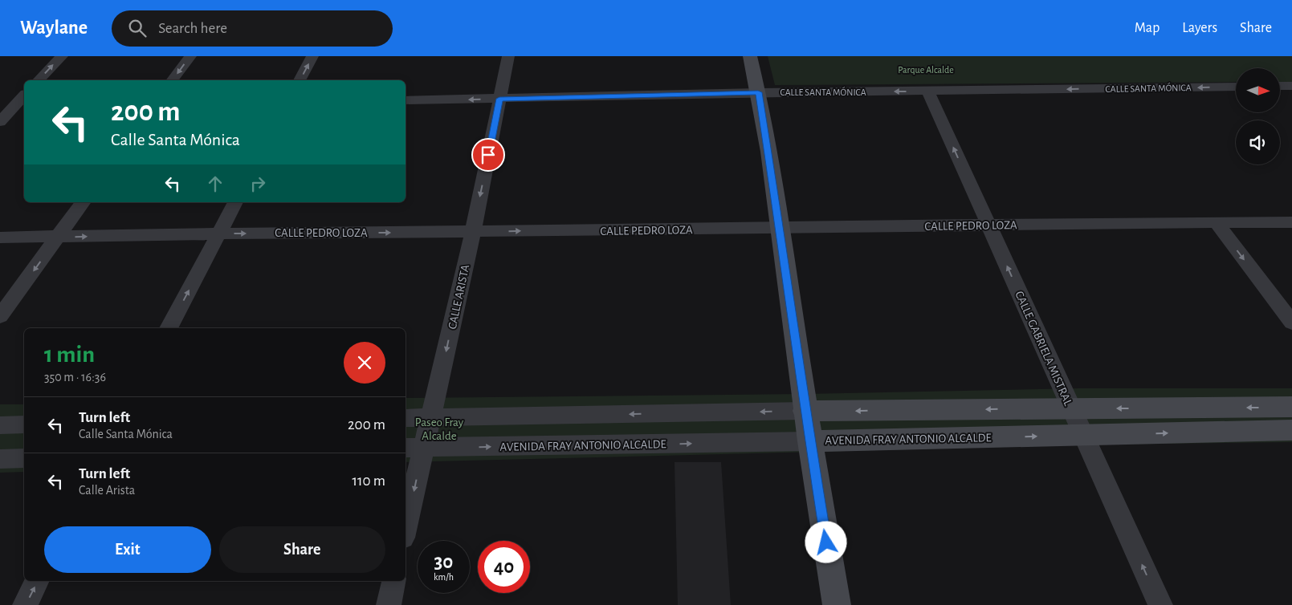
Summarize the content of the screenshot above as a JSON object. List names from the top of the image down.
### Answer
{
  "streets": {
    "street": [
      "CALLE SANTA MÓNICA",
      "CALLE PEDRO LOZA",
      "CALLE ARISTA",
      "CALLE GABRIELA MISTRAL",
      "AVENIDA FRAY ANTONIO ALCALDE"
    ]
  },
  "crossings": [
    ["CALLE SANTA MÓNICA", "CALLE ARISTA"],
    ["CALLE SANTA MÓNICA", "CALLE GABRIELA MISTRAL"],
    ["CALLE PEDRO LOZA", "CALLE ARISTA"],
    ["CALLE PEDRO LOZA", "CALLE GABRIELA MISTRAL"],
    ["CALLE ARISTA", "AVENIDA FRAY ANTONIO ALCALDE"],
    ["CALLE GABRIELA MISTRAL", "AVENIDA FRAY ANTONIO ALCALDE"]
  ],
  "one_way": [
    "CALLE SANTA MÓNICA",
    "CALLE PEDRO LOZA",
    "CALLE ARISTA",
    "CALLE GABRIELA MISTRAL"
  ],
  "parks": ["Parque Alcalde", "Paseo Fray Alcalde"],
  "north": "right",
  "page": {
    "header": "Waylane",
    "search": "Search here",
    "nav": ["Map", "Layers", "Share"],
    "turn": ["200 m", "Calle Santa Mónica"],
    "heading": ["1 min", "350 m · 16:36"],
    "list": [
      {
        "name": "Turn left",
        "note": "Calle Santa Mónica",
        "value": "200 m"
      },
      {
        "name": "Turn left",
        "note": "Calle Arista",
        "value": "110 m"
      }
    ],
    "buttons": ["Exit", "Share"],
    "speed": "30 km/h",
    "limit": "40"
  }
}
